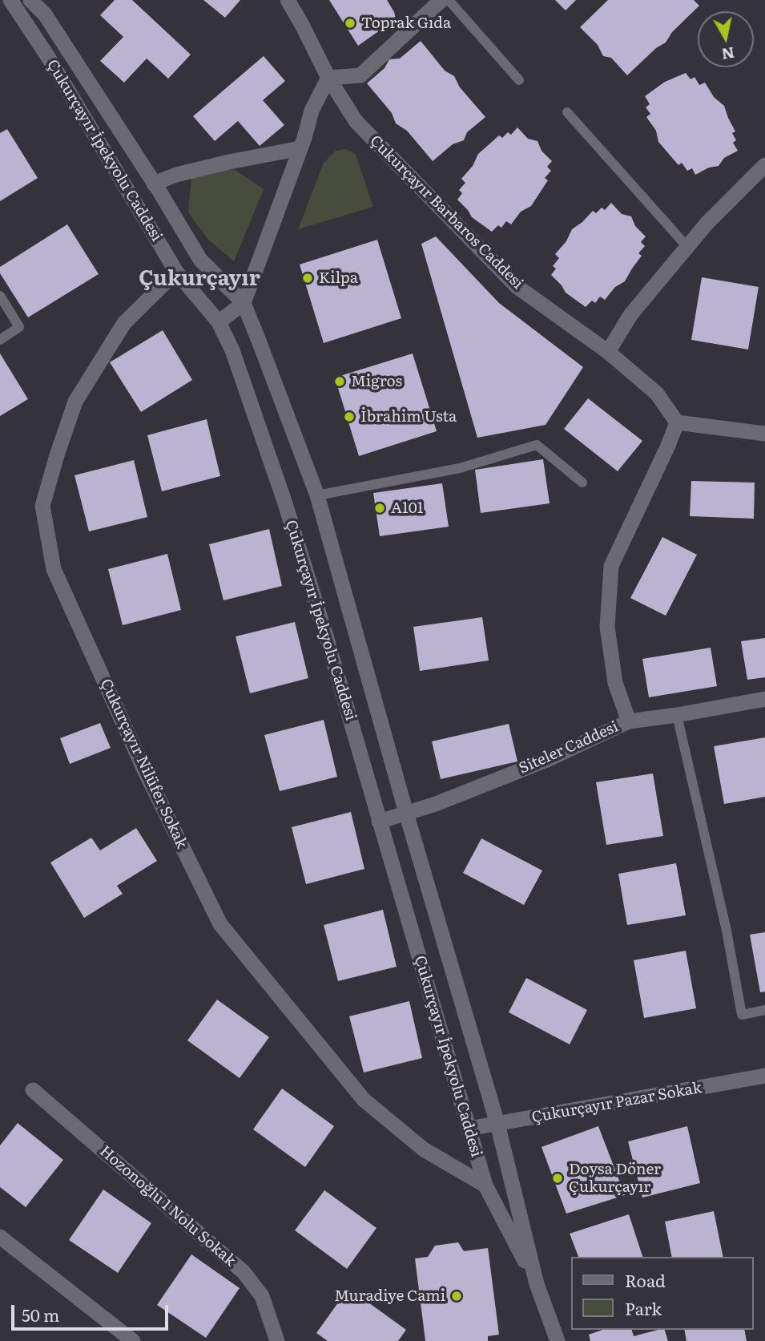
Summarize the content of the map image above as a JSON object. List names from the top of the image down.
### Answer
{
  "streets": {
    "street": [
      "Çukurçayır İpekyolu Caddesi",
      "Çukurçayır Barbaros Caddesi",
      "Siteler Caddesi",
      "Çukurçayır Nilüfer Sokak",
      "Çukurçayır Pazar Sokak",
      "Hozonoğlu 1 Nolu Sokak"
    ]
  },
  "crossings": [
    ["Çukurçayır İpekyolu Caddesi", "Siteler Caddesi"],
    ["Çukurçayır İpekyolu Caddesi", "Çukurçayır Nilüfer Sokak"],
    ["Çukurçayır İpekyolu Caddesi", "Çukurçayır Pazar Sokak"]
  ],
  "districts": ["Çukurçayır"],
  "places": [
    "Toprak Gıda",
    "Kilpa",
    "Migros",
    "İbrahim Usta",
    "A101",
    "Doysa Döner Çukurçayır",
    "Muradiye Cami"
  ],
  "legend": ["Road", "Park"],
  "scale_bar": "50 m",
  "north": "bottom"
}
